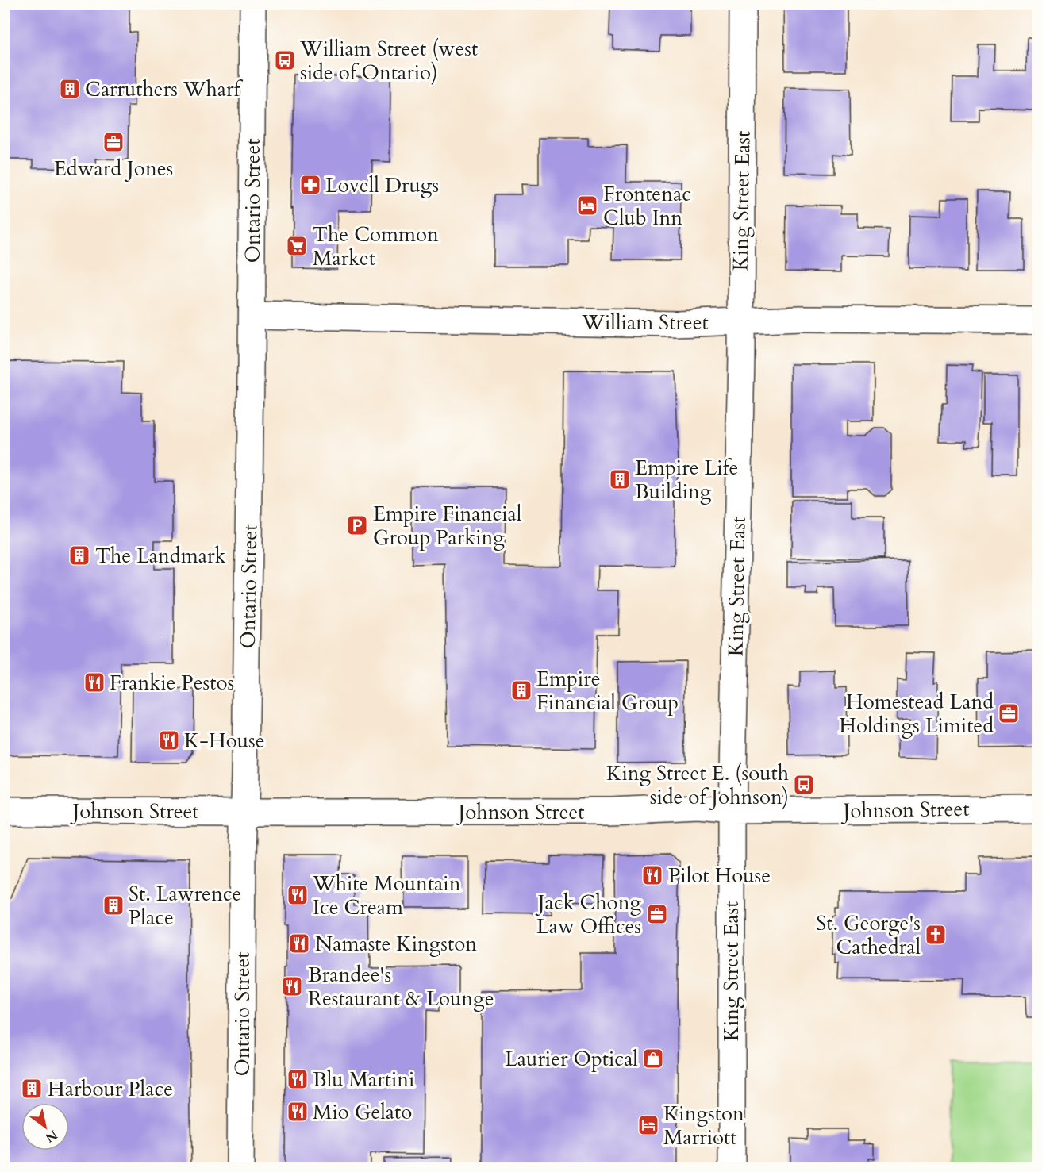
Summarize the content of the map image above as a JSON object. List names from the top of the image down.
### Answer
{
  "streets": {
    "main road": [
      "Ontario Street",
      "King Street East",
      "William Street",
      "Johnson Street"
    ]
  },
  "crossings": [
    ["Ontario Street", "William Street"],
    ["Ontario Street", "Johnson Street"],
    ["King Street East", "William Street"],
    ["King Street East", "Johnson Street"]
  ],
  "places": {
    "bus stop": ["William Street (west side of Ontario)", "King Street E. (south side of Johnson)"],
    "building": [
      "Carruthers Wharf",
      "Empire Life Building",
      "The Landmark",
      "Empire Financial Group",
      "St. Lawrence Place",
      "Harbour Place"
    ],
    "office": ["Edward Jones", "Homestead Land Holdings Limited", "Jack Chong Law Offices"],
    "pharmacy": ["Lovell Drugs"],
    "hotel": ["Frontenac Club Inn", "Kingston Marriott"],
    "supermarket": ["The Common Market"],
    "parking": ["Empire Financial Group Parking"],
    "restaurant": [
      "Frankie Pestos",
      "K-House",
      "Pilot House",
      "White Mountain Ice Cream",
      "Namaste Kingston",
      "Brandee's Restaurant & Lounge",
      "Blu Martini",
      "Mio Gelato"
    ],
    "church": ["St. George's Cathedral"],
    "shop": ["Laurier Optical"]
  },
  "north": "bottom right"
}
